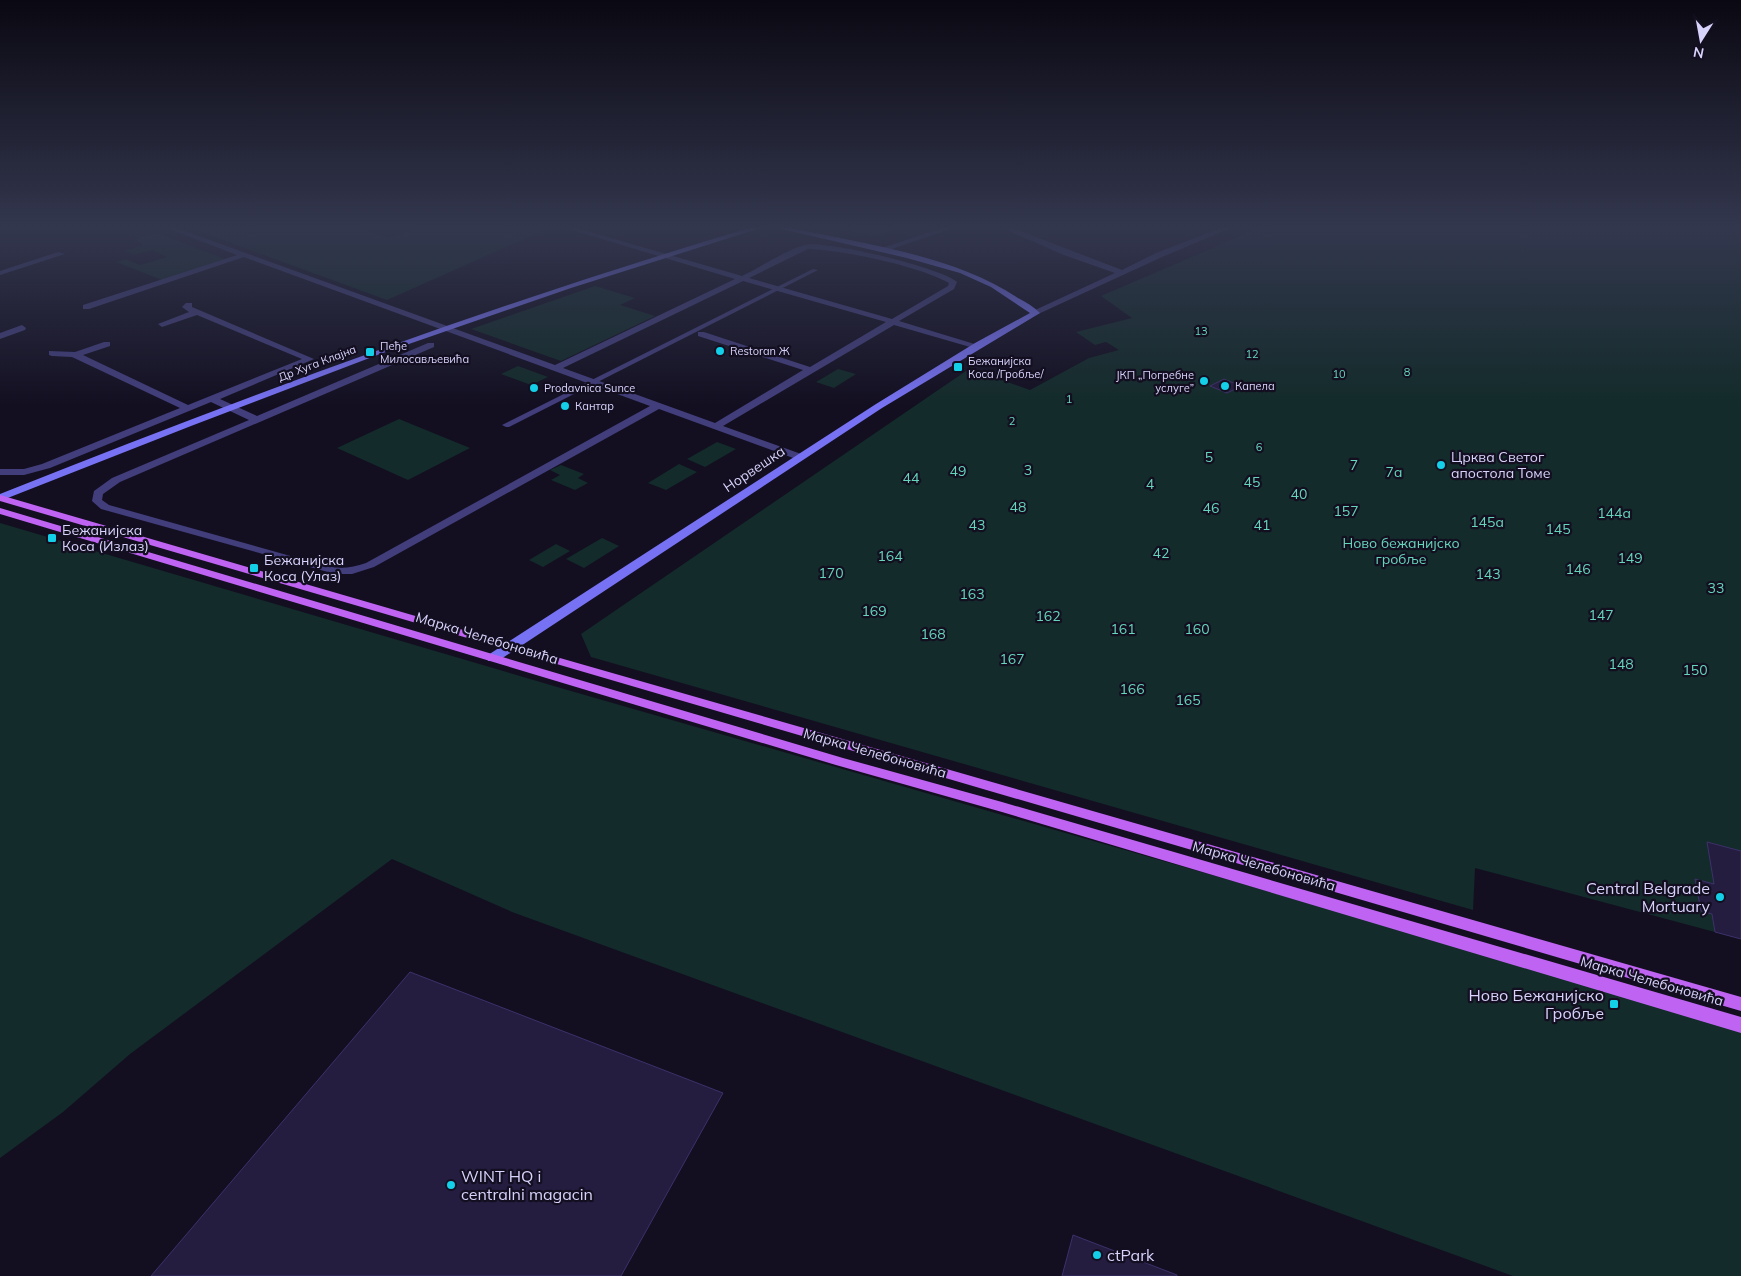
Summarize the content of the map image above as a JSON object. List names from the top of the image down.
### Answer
{
  "streets": {
    "main road": ["Др Хуга Клајна", "Норвешка", "Марка Челебоновића"]
  },
  "crossings": [
    ["Др Хуга Клајна", "Марка Челебоновића"],
    ["Норвешка", "Марка Челебоновића"]
  ],
  "parks": [
    "13",
    "12",
    "8",
    "10",
    "1",
    "2",
    "6",
    "5",
    "7",
    "3",
    "49",
    "7a",
    "44",
    "45",
    "4",
    "40",
    "48",
    "46",
    "157",
    "144a",
    "145a",
    "43",
    "41",
    "145",
    "Ново бежанијско гробље",
    "42",
    "164",
    "149",
    "146",
    "170",
    "143",
    "33",
    "163",
    "169",
    "147",
    "162",
    "161",
    "160",
    "168",
    "167",
    "148",
    "150",
    "166",
    "165"
  ],
  "places": {
    "other": [
      "Restoran Ж",
      "ЈКП „Погребне услуге”",
      "Капела",
      "Prodavnica Sunce",
      "Кантар",
      "Црква Светог апостола Томе",
      "Central Belgrade Mortuary",
      "WINT HQ i centralni magacin",
      "ctPark"
    ],
    "transit": [
      "Пеђе Милосављевића",
      "Бежанијска Коса /Гробље/",
      "Бежанијска Коса (Излаз)",
      "Бежанијска Коса (Улаз)",
      "Ново Бежанијско Гробље"
    ]
  },
  "north": "bottom"
}
